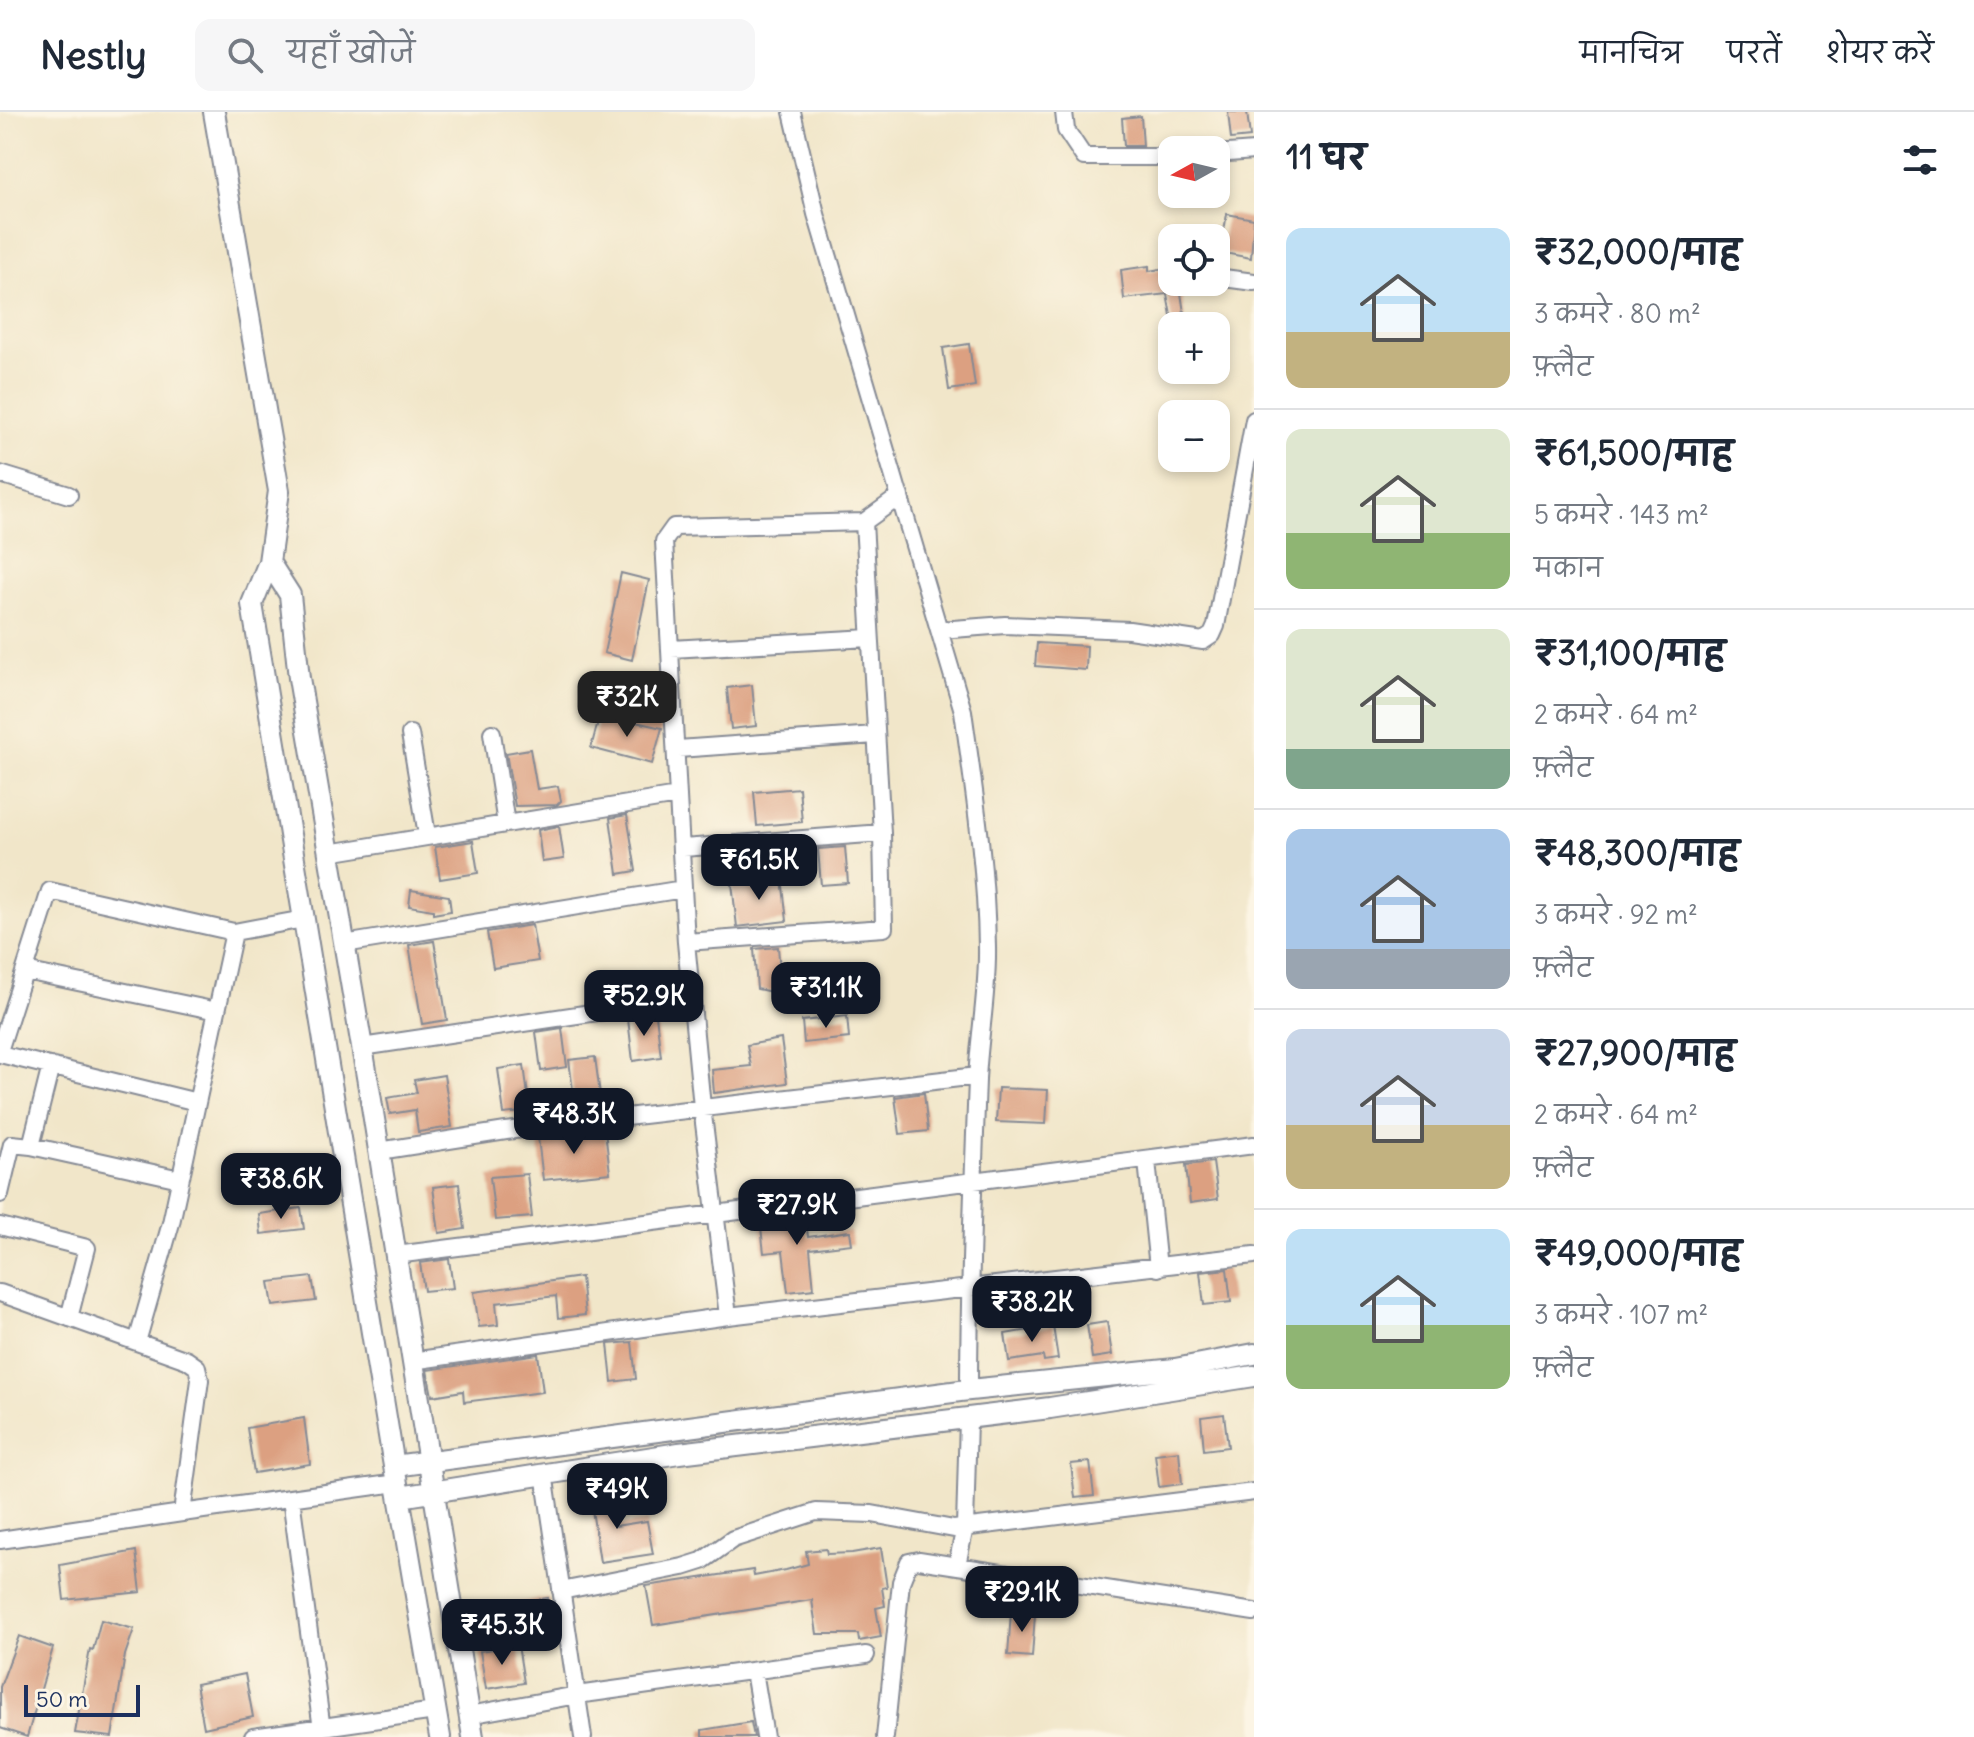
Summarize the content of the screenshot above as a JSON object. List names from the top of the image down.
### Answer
{
  "scale_bar": "50 m",
  "north": "left",
  "page": {
    "header": "Nestly",
    "search": "यहाँ खोजें",
    "nav": ["मानचित्र", "परतें", "शेयर करें"],
    "heading": "11 घर",
    "map_buttons": ["+", "−"],
    "list": [
      {
        "name": "₹32,000/माह",
        "note": "3 कमरे · 80 m² · फ़्लैट"
      },
      {
        "name": "₹61,500/माह",
        "note": "5 कमरे · 143 m² · मकान"
      },
      {
        "name": "₹31,100/माह",
        "note": "2 कमरे · 64 m² · फ़्लैट"
      },
      {
        "name": "₹48,300/माह",
        "note": "3 कमरे · 92 m² · फ़्लैट"
      },
      {
        "name": "₹27,900/माह",
        "note": "2 कमरे · 64 m² · फ़्लैट"
      },
      {
        "name": "₹49,000/माह",
        "note": "3 कमरे · 107 m² · फ़्लैट"
      }
    ],
    "price": [
      "₹32K",
      "₹61.5K",
      "₹31.1K",
      "₹52.9K",
      "₹48.3K",
      "₹38.6K",
      "₹27.9K",
      "₹38.2K",
      "₹49K",
      "₹29.1K",
      "₹45.3K"
    ],
    "scale": "50 m"
  }
}
